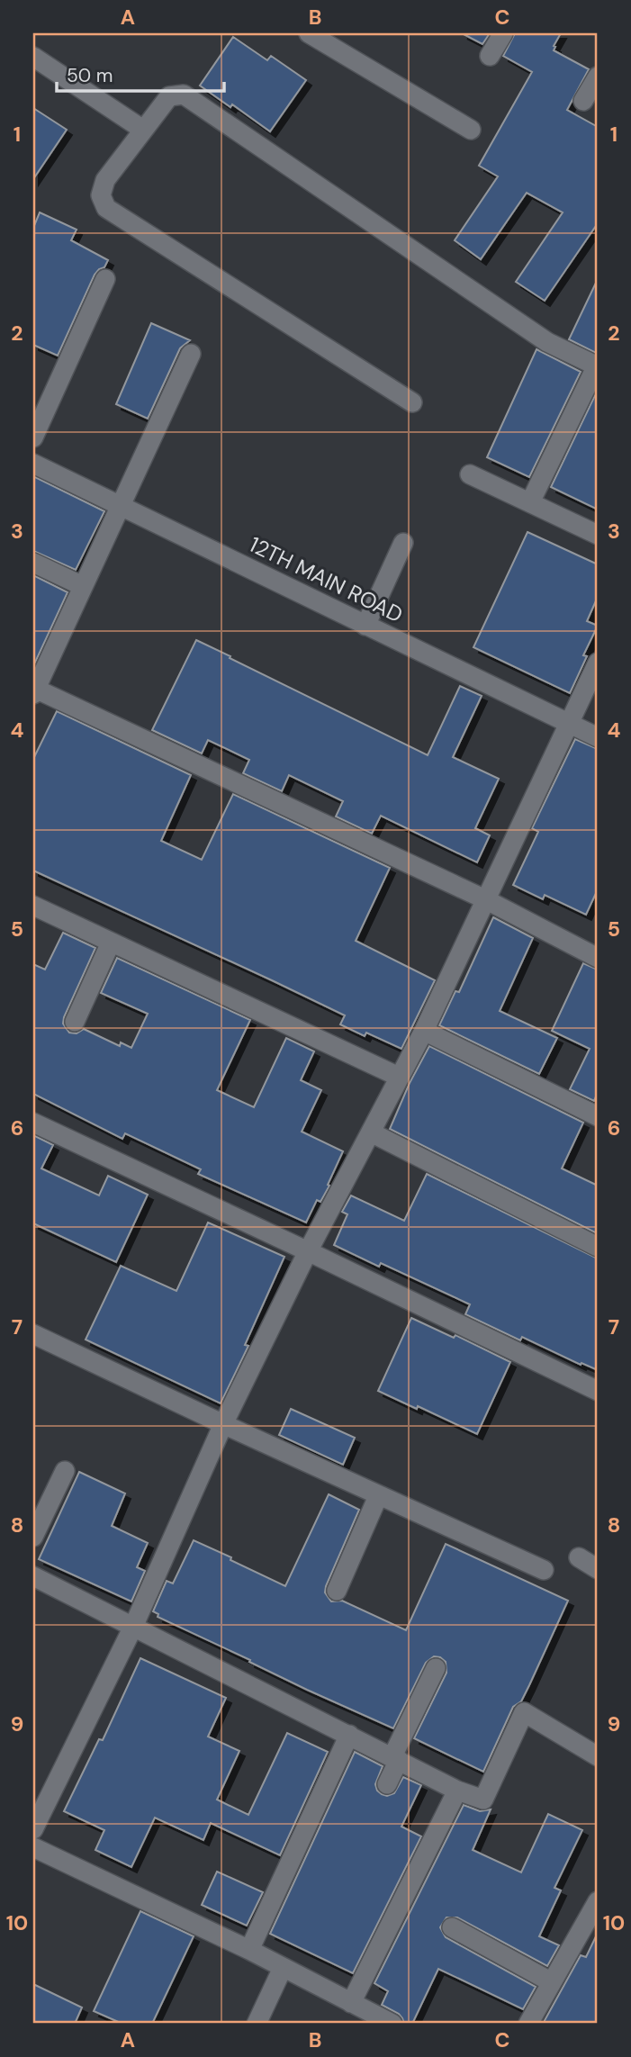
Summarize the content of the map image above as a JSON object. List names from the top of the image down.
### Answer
{
  "streets": {
    "street": ["12TH MAIN ROAD"]
  },
  "scale_bar": "50 m",
  "grid": {
    "columns": ["A", "B", "C"],
    "rows": [
      "1",
      "2",
      "3",
      "4",
      "5",
      "6",
      "7",
      "8",
      "9",
      "10"
    ]
  }
}
